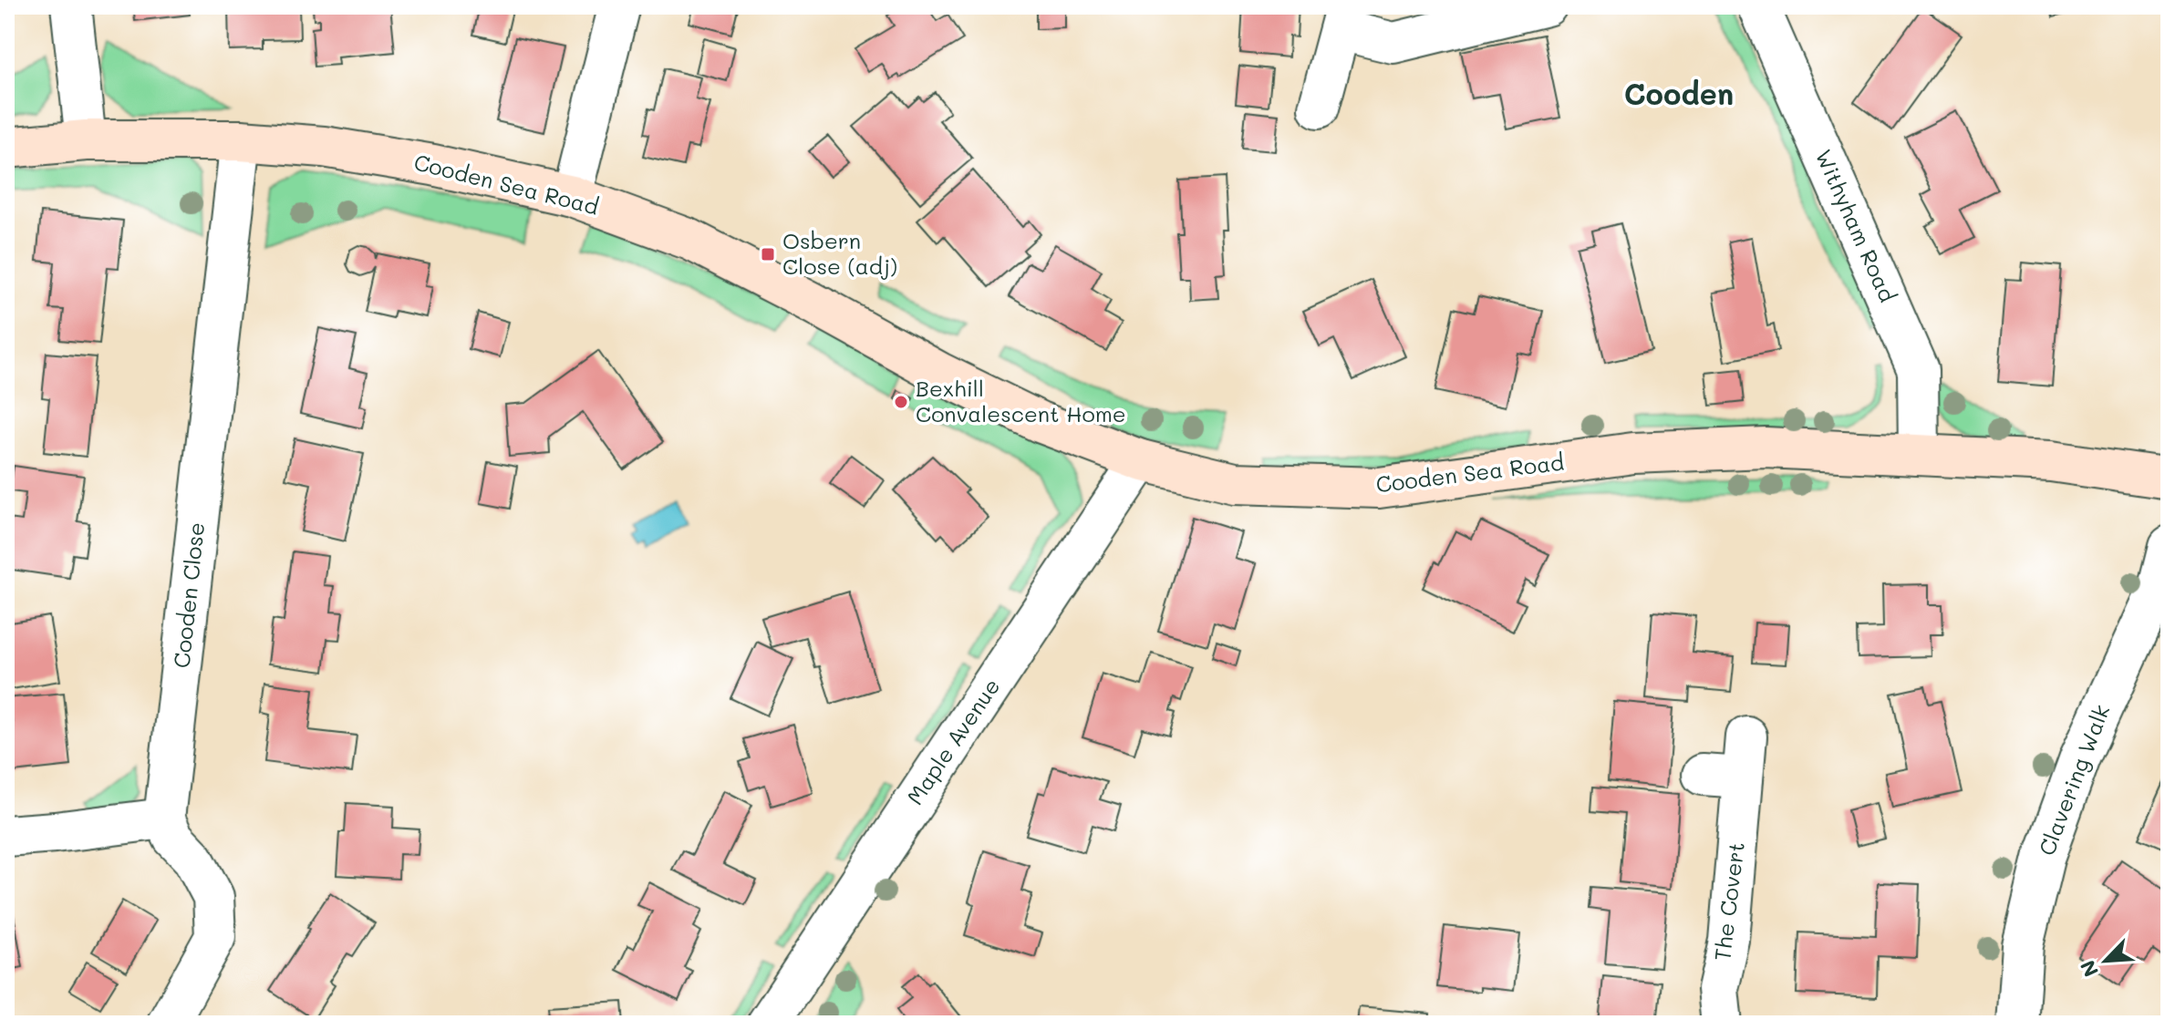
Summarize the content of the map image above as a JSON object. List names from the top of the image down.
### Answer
{
  "streets": {
    "main road": ["Cooden Sea Road"],
    "street": [
      "Withyham Road",
      "Cooden Close",
      "Maple Avenue",
      "Clavering Walk",
      "The Covert"
    ]
  },
  "crossings": [
    ["Cooden Sea Road", "Withyham Road"],
    ["Cooden Sea Road", "Cooden Close"],
    ["Cooden Sea Road", "Maple Avenue"]
  ],
  "districts": ["Cooden"],
  "places": {
    "transit": ["Osbern Close (adj)"],
    "other": ["Bexhill Convalescent Home"]
  },
  "north": "bottom left"
}
